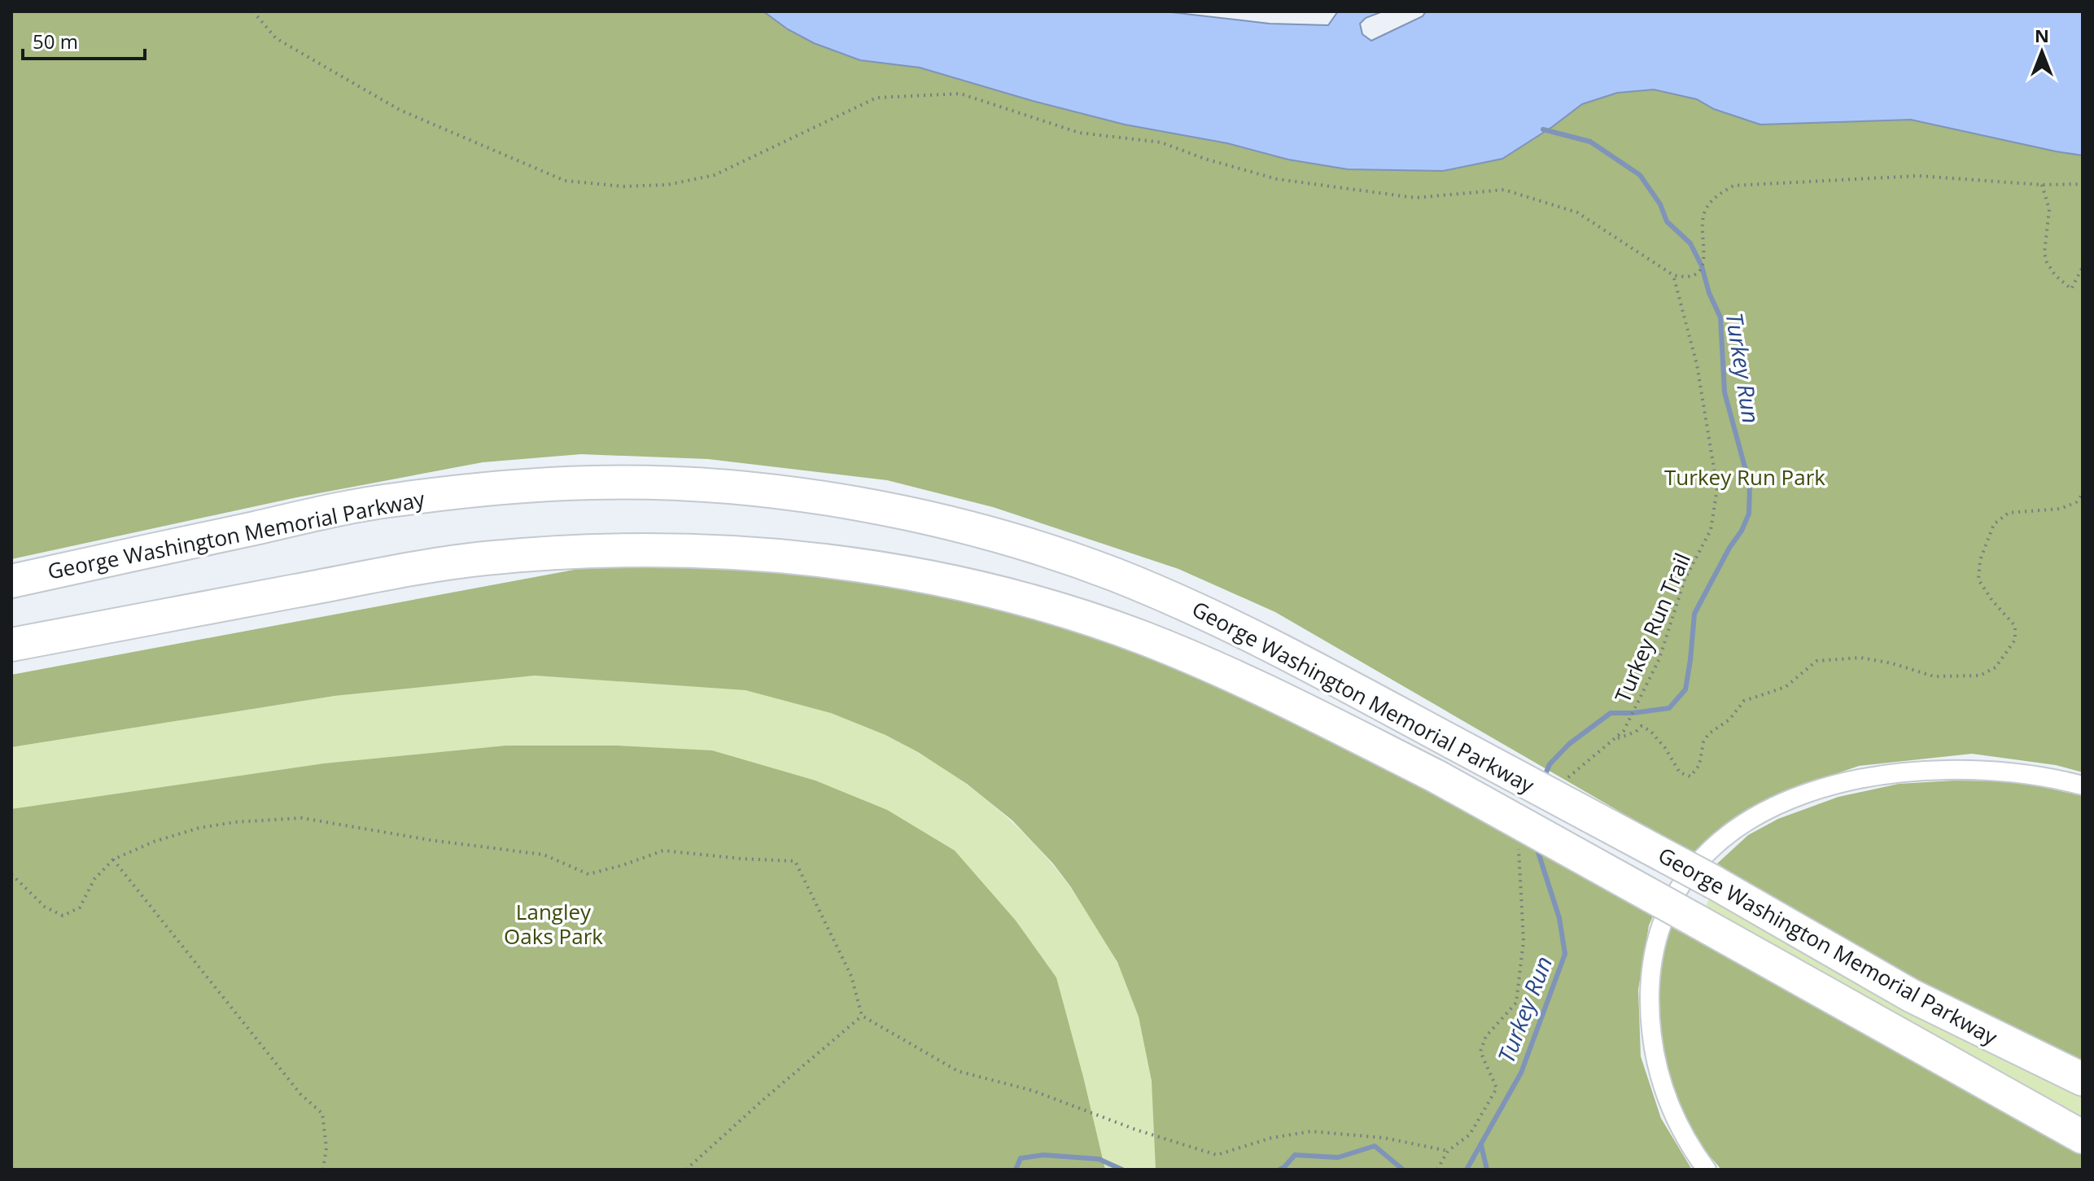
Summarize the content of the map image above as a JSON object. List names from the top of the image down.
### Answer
{
  "streets": {
    "highway": ["George Washington Memorial Parkway"],
    "path": ["Turkey Run Trail"]
  },
  "water": ["Turkey Run"],
  "parks": ["Turkey Run Park", "Langley Oaks Park"],
  "scale_bar": "50 m",
  "north": "top"
}
